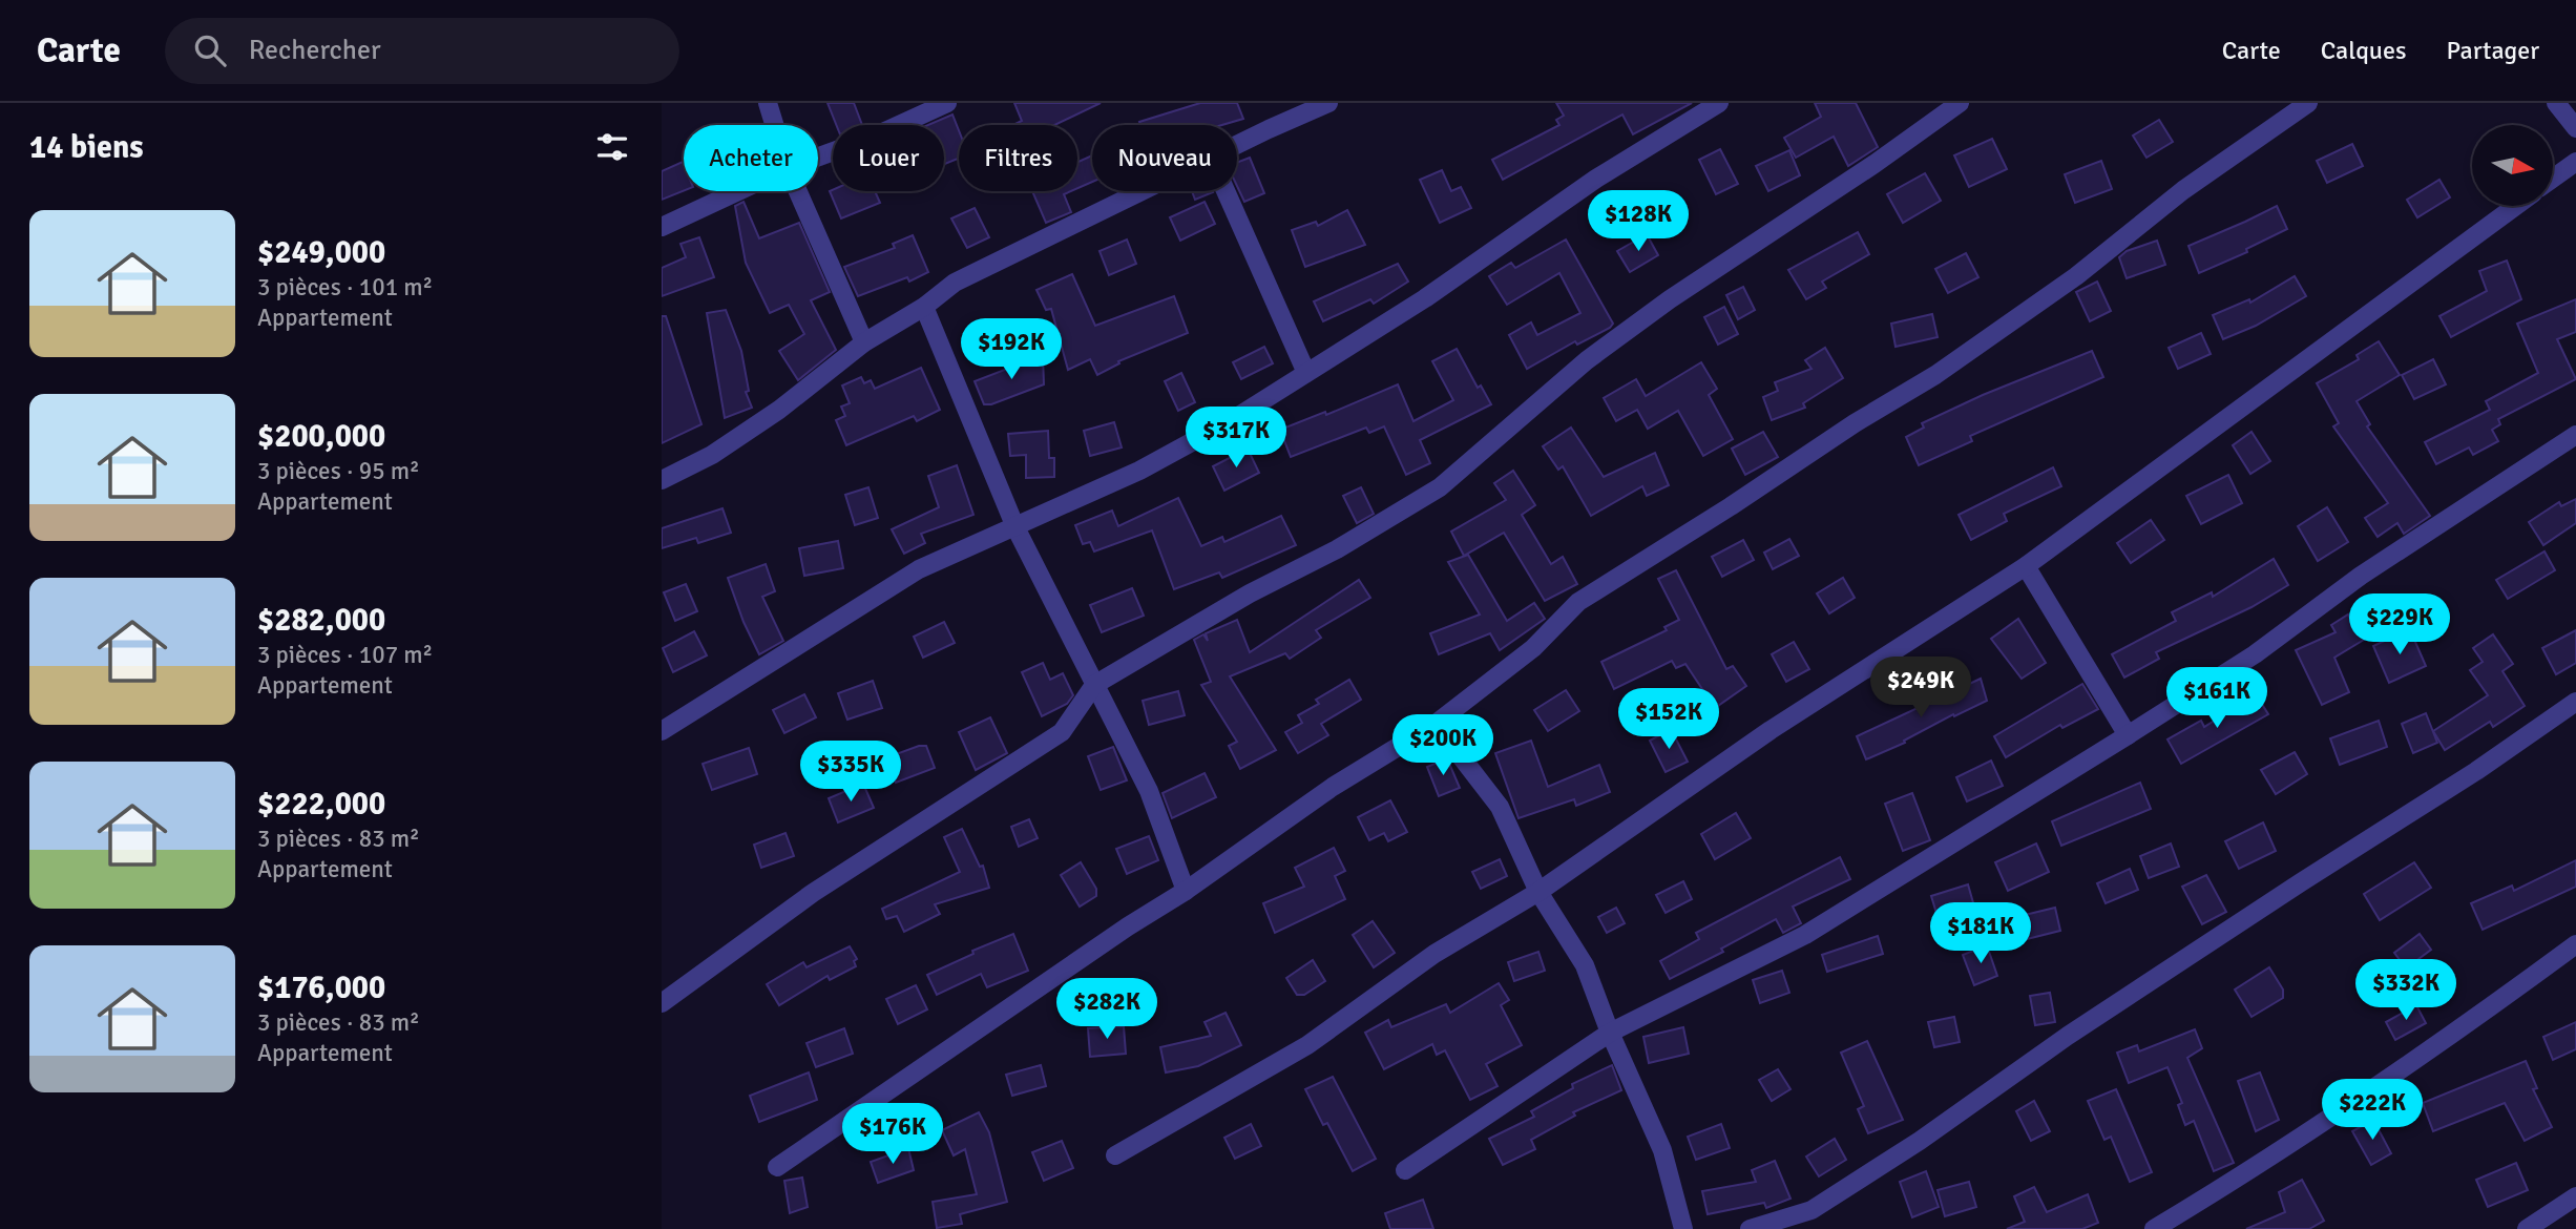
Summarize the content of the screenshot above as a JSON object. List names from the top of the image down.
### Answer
{
  "north": "right",
  "page": {
    "header": "Carte",
    "search": "Rechercher",
    "nav": ["Carte", "Calques", "Partager"],
    "heading": "14 biens",
    "chip": [
      "Acheter",
      "Louer",
      "Filtres",
      "Nouveau"
    ],
    "price": [
      "$128K",
      "$192K",
      "$317K",
      "$229K",
      "$249K",
      "$161K",
      "$152K",
      "$200K",
      "$335K",
      "$181K",
      "$332K",
      "$282K",
      "$222K",
      "$176K"
    ],
    "list": [
      {
        "name": "$249,000",
        "note": "3 pièces · 101 m² · Appartement"
      },
      {
        "name": "$200,000",
        "note": "3 pièces · 95 m² · Appartement"
      },
      {
        "name": "$282,000",
        "note": "3 pièces · 107 m² · Appartement"
      },
      {
        "name": "$222,000",
        "note": "3 pièces · 83 m² · Appartement"
      },
      {
        "name": "$176,000",
        "note": "3 pièces · 83 m² · Appartement"
      }
    ]
  }
}
